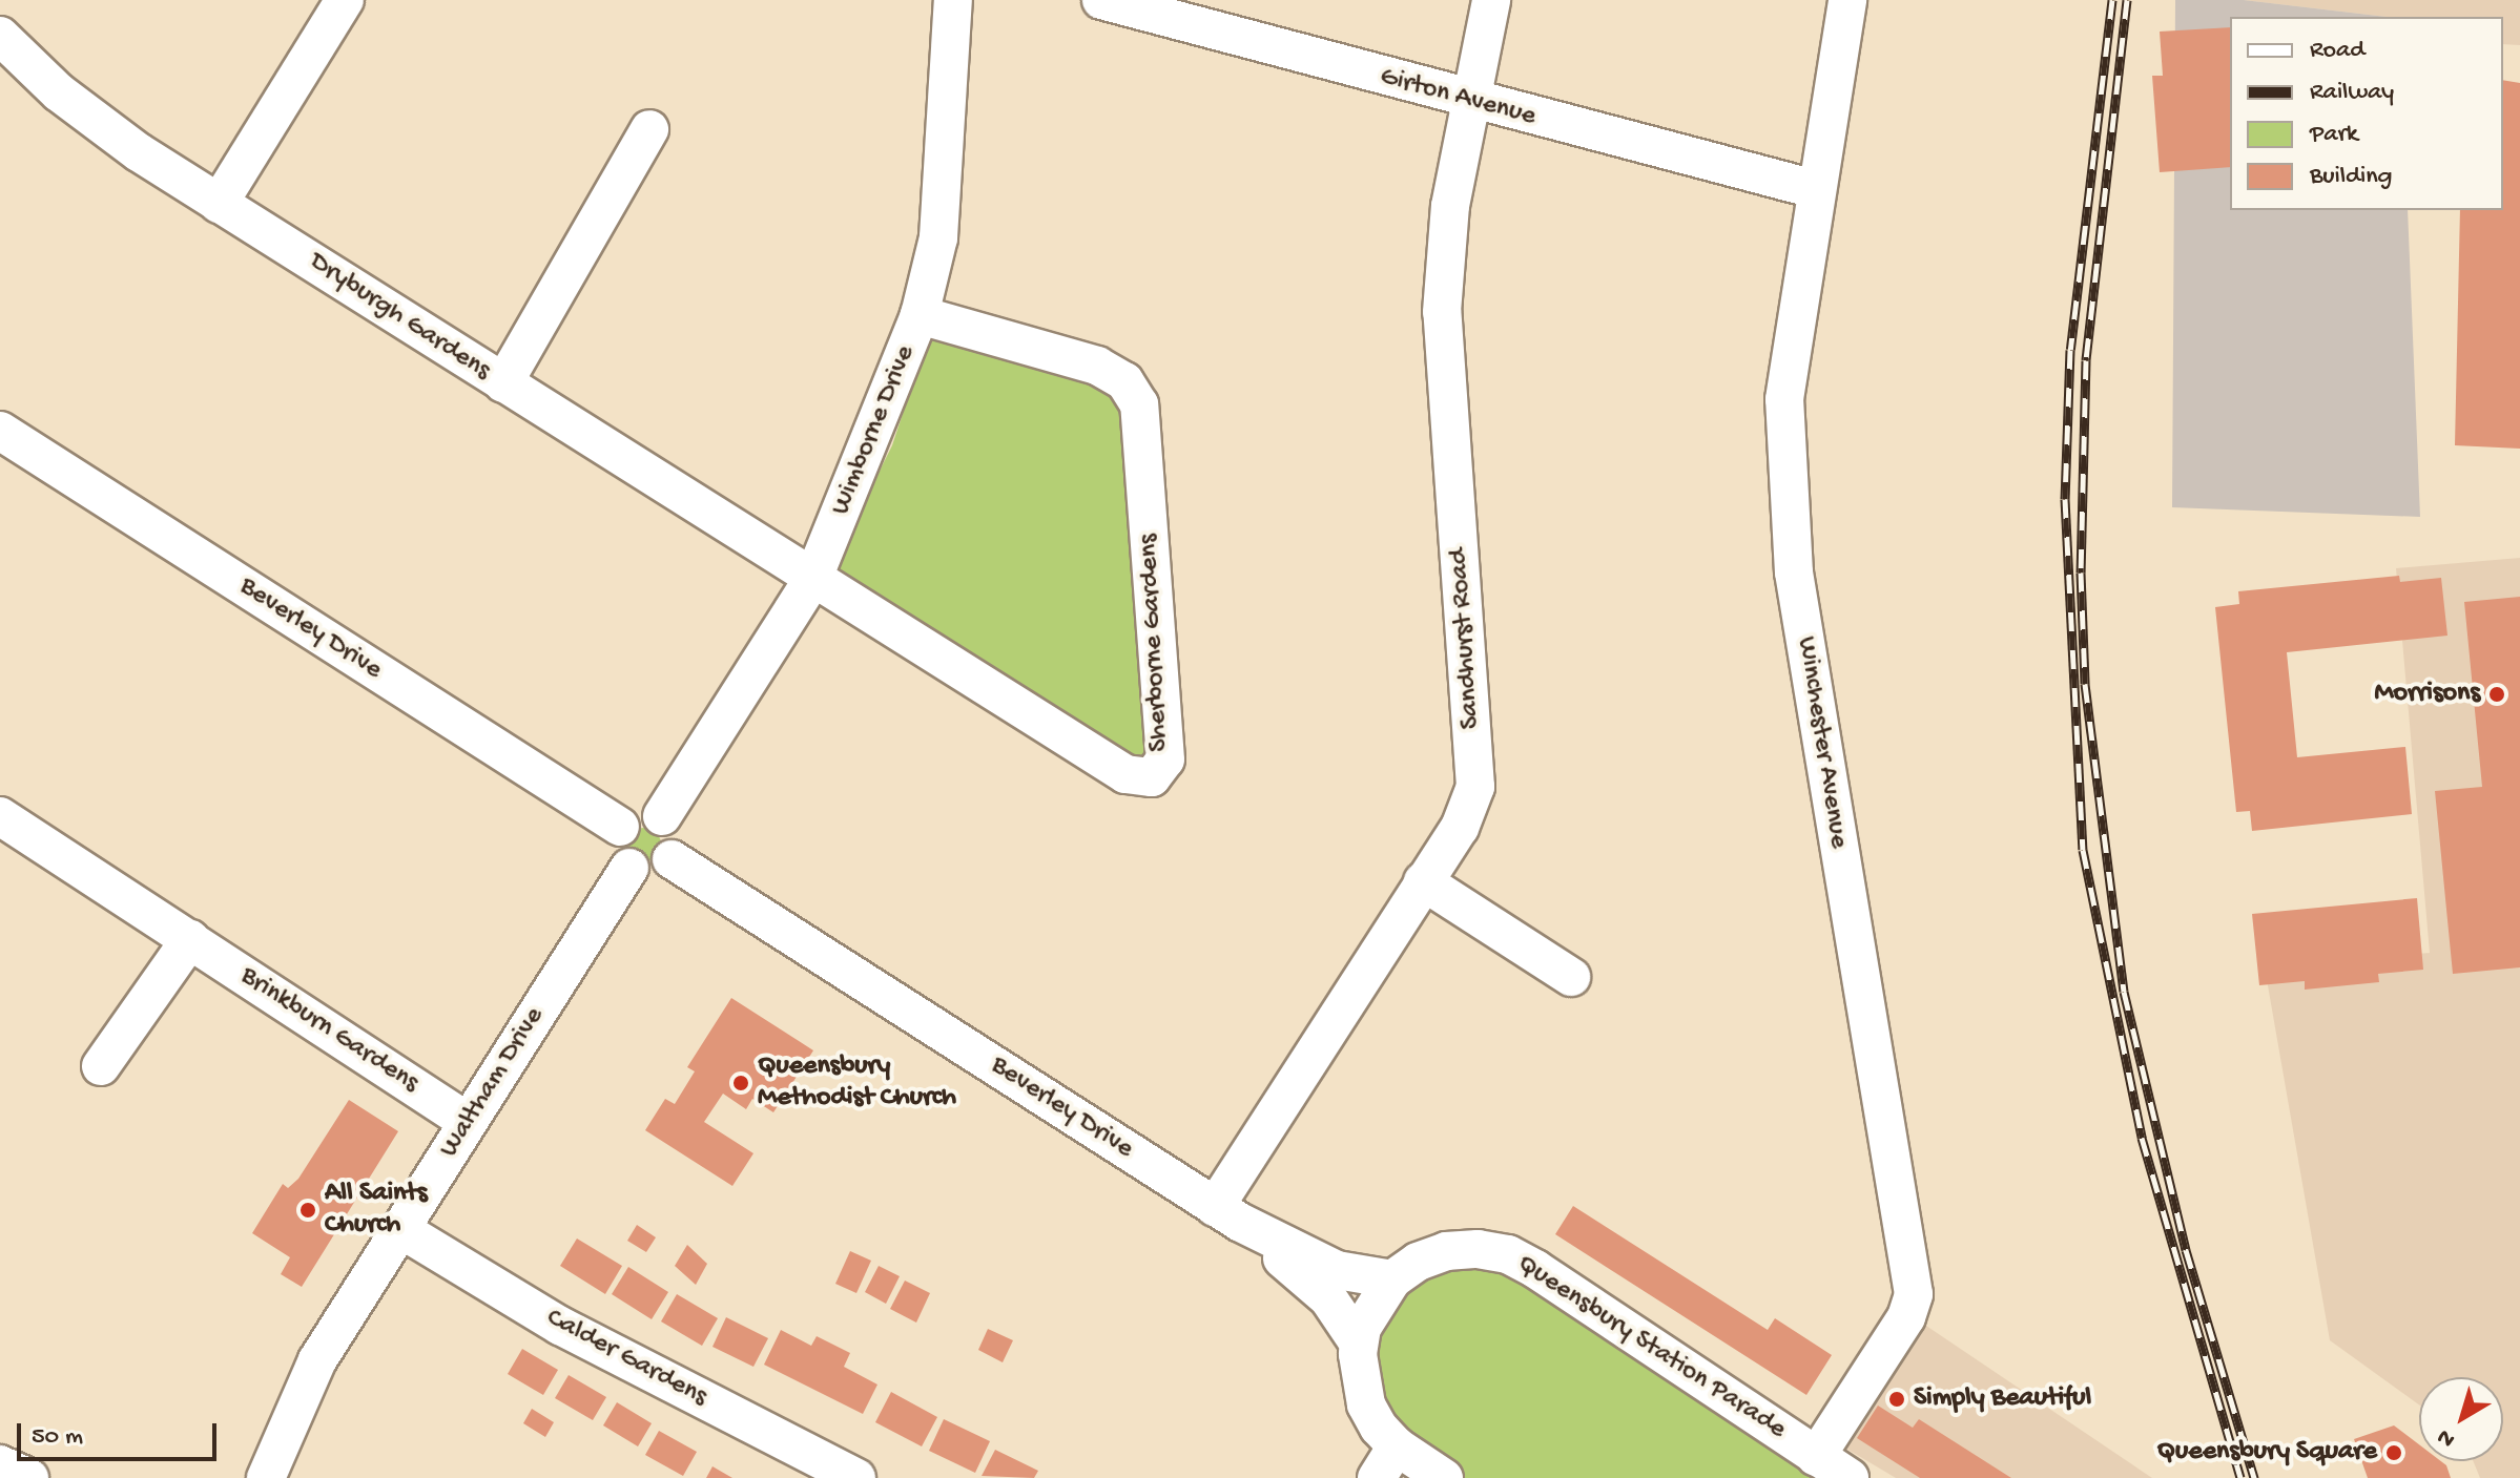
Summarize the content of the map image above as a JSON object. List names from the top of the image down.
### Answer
{
  "streets": {
    "street": [
      "Girton Avenue",
      "Dryburgh Gardens",
      "Wimborne Drive",
      "Beverley Drive",
      "Sandhurst Road",
      "Sherborne Gardens",
      "Winchester Avenue",
      "Brinkburn Gardens",
      "Waltham Drive",
      "Queensbury Station Parade",
      "Calder Gardens"
    ]
  },
  "crossings": [
    ["Girton Avenue", "Sandhurst Road"],
    ["Girton Avenue", "Winchester Avenue"],
    ["Dryburgh Gardens", "Wimborne Drive"],
    ["Dryburgh Gardens", "Sherborne Gardens"],
    ["Wimborne Drive", "Beverley Drive"],
    ["Wimborne Drive", "Sherborne Gardens"],
    ["Wimborne Drive", "Waltham Drive"],
    ["Beverley Drive", "Sandhurst Road"],
    ["Beverley Drive", "Waltham Drive"],
    ["Beverley Drive", "Queensbury Station Parade"],
    ["Winchester Avenue", "Queensbury Station Parade"],
    ["Brinkburn Gardens", "Waltham Drive"],
    ["Waltham Drive", "Calder Gardens"]
  ],
  "places": [
    "Morrisons",
    "Queensbury Methodist Church",
    "All Saints Church",
    "Simply Beautiful",
    "Queensbury Square"
  ],
  "legend": [
    "Road",
    "Railway",
    "Park",
    "Building"
  ],
  "scale_bar": "50 m",
  "north": "bottom left"
}
